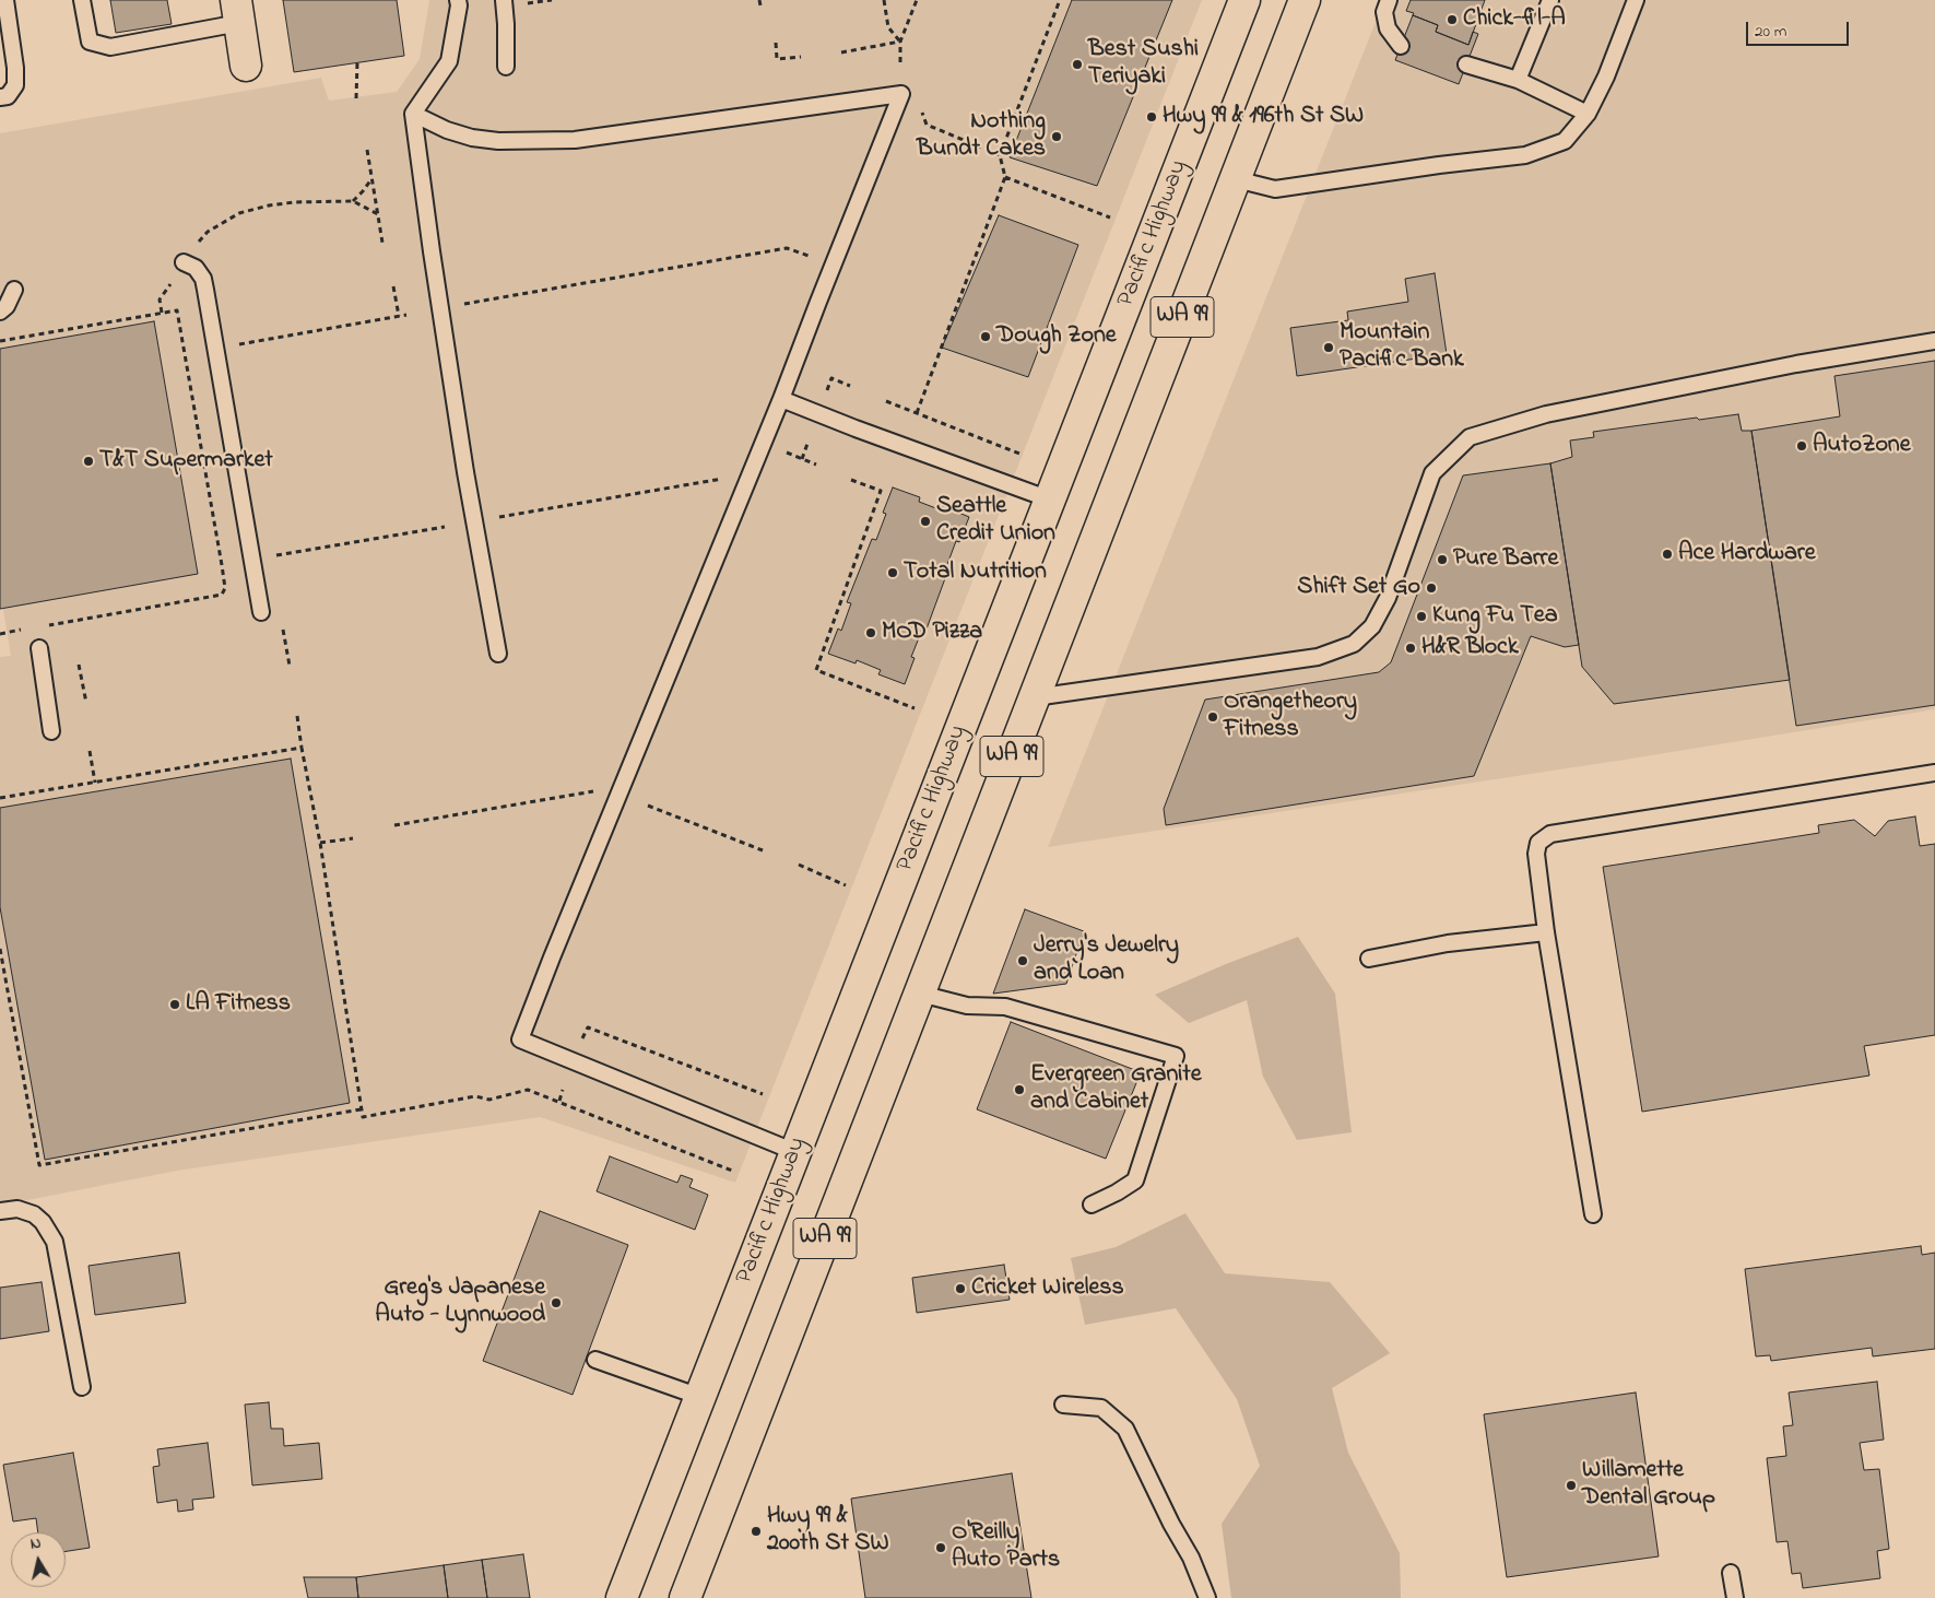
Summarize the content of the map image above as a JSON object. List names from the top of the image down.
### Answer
{
  "streets": {
    "main road": ["Pacific Highway", "WA 99"]
  },
  "places": [
    "Chick-fil-A",
    "Best Sushi Teriyaki",
    "Hwy 99 & 196th St SW",
    "Nothing Bundt Cakes",
    "Dough Zone",
    "Mountain Pacific Bank",
    "AutoZone",
    "T&T Supermarket",
    "Seattle Credit Union",
    "Ace Hardware",
    "Pure Barre",
    "Total Nutrition",
    "Shift Set Go",
    "Kung Fu Tea",
    "MOD Pizza",
    "H&R Block",
    "Orangetheory Fitness",
    "Jerry's Jewelry and Loan",
    "LA Fitness",
    "Evergreen Granite and Cabinet",
    "Cricket Wireless",
    "Greg's Japanese Auto - Lynnwood",
    "Willamette Dental Group",
    "Hwy 99 & 200th St SW",
    "O'Reilly Auto Parts"
  ],
  "scale_bar": "20 m",
  "north": "top"
}
